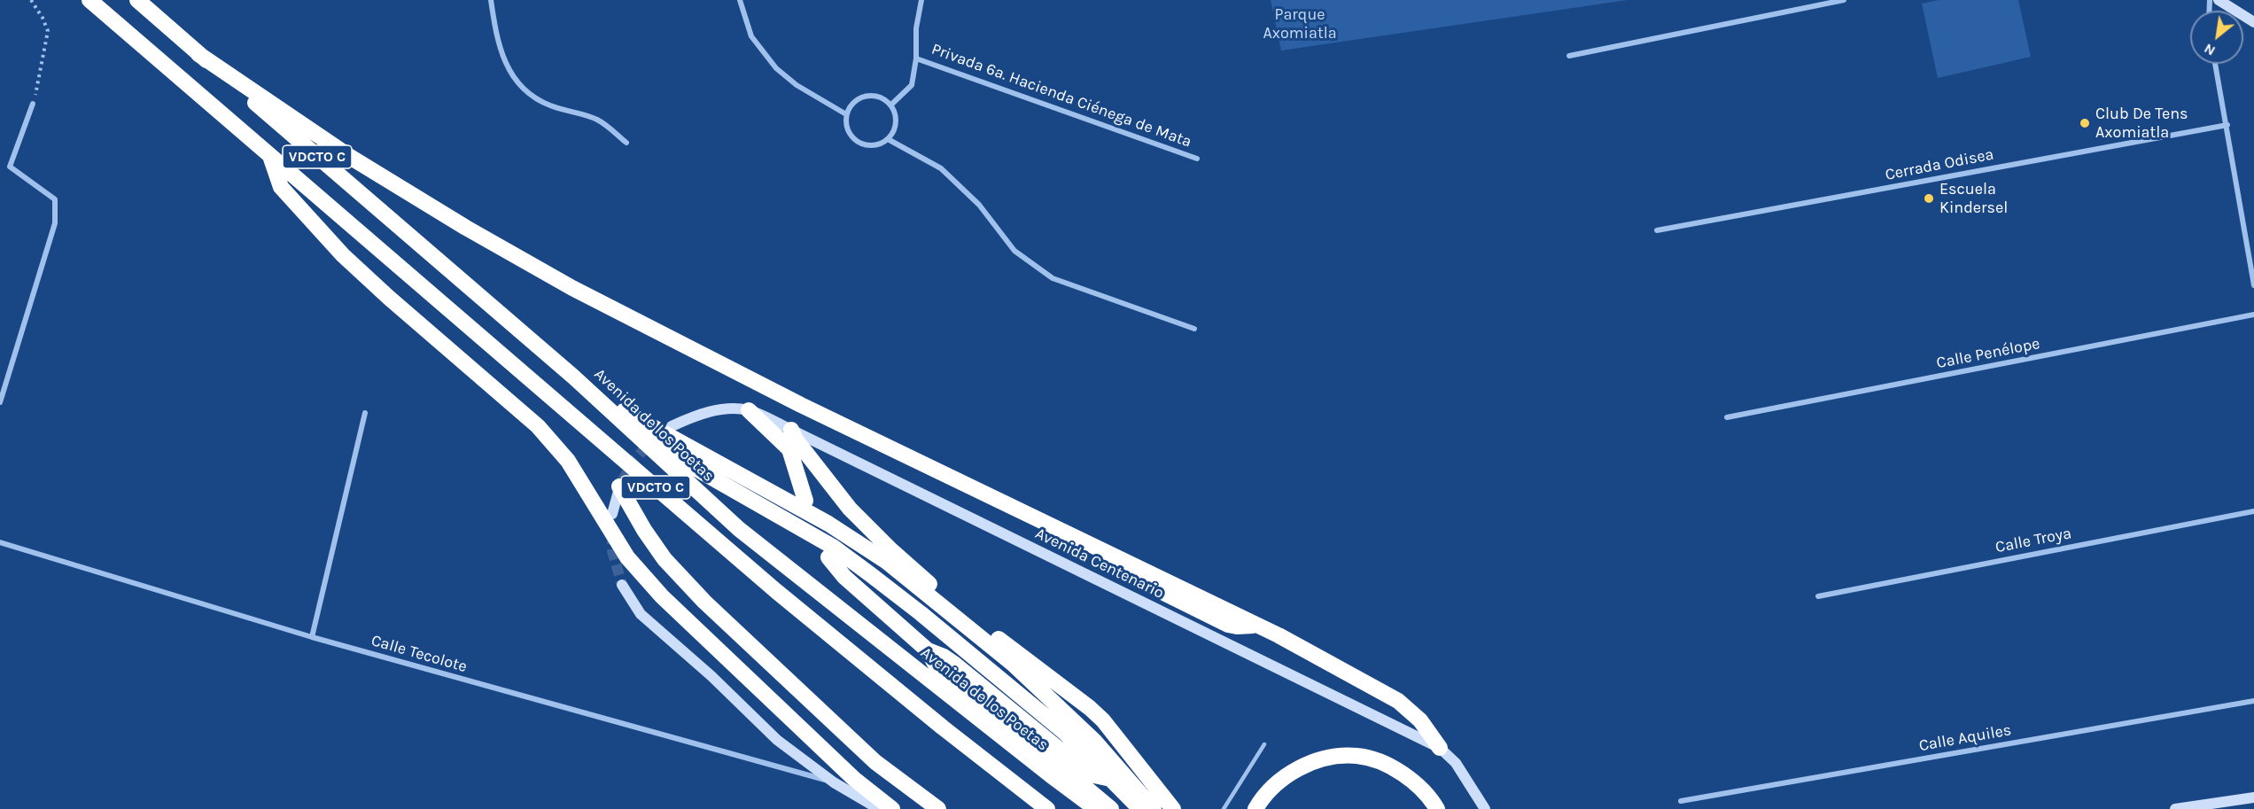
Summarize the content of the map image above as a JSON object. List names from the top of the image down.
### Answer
{
  "streets": {
    "highway": ["VDCTO C", "Avenida de los Poetas"],
    "main road": ["Avenida Centenario"],
    "street": [
      "Privada 6a. Hacienda Ciénega de Mata",
      "Cerrada Odisea",
      "Calle Penélope",
      "Calle Troya",
      "Calle Tecolote",
      "Calle Aquiles"
    ]
  },
  "crossings": [
    ["VDCTO C", "Avenida de los Poetas"]
  ],
  "parks": ["Parque Axomiatla"],
  "places": ["Club De Tens Axomiatla", "Escuela Kindersel"],
  "north": "bottom left"
}
